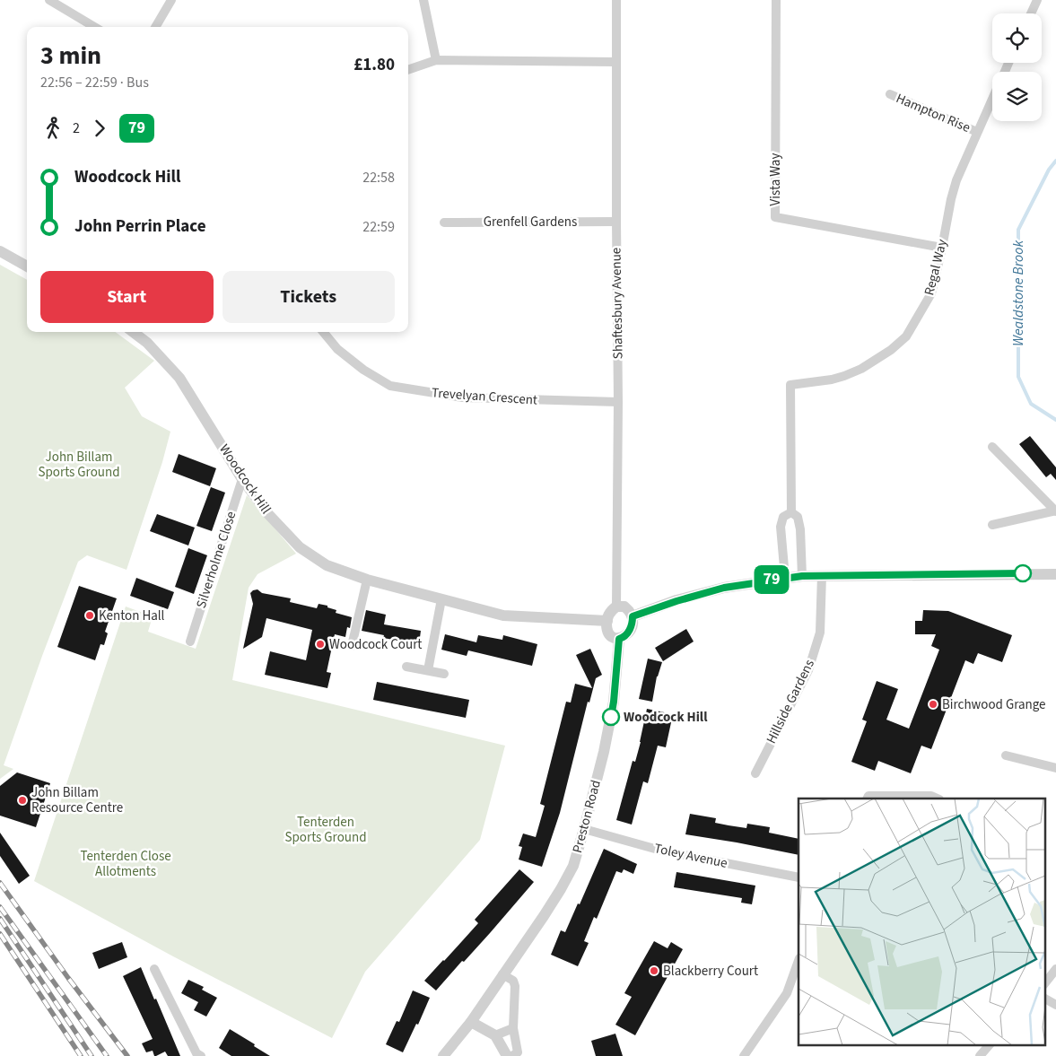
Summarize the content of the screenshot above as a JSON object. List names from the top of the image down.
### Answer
{
  "streets": {
    "street": [
      "Hampton Rise",
      "Vista Way",
      "Grenfell Gardens",
      "Regal Way",
      "Shaftesbury Avenue",
      "Trevelyan Crescent",
      "Woodcock Hill",
      "Silverholme Close",
      "Hillside Gardens",
      "Preston Road",
      "Toley Avenue"
    ]
  },
  "crossings": [
    ["Hampton Rise", "Regal Way"],
    ["Vista Way", "Regal Way"],
    ["Grenfell Gardens", "Shaftesbury Avenue"],
    ["Shaftesbury Avenue", "Trevelyan Crescent"],
    ["Shaftesbury Avenue", "Woodcock Hill"],
    ["Shaftesbury Avenue", "Preston Road"],
    ["Woodcock Hill", "Silverholme Close"],
    ["Woodcock Hill", "Preston Road"],
    ["Preston Road", "Toley Avenue"]
  ],
  "water": ["Wealdstone Brook"],
  "parks": ["John Billam Sports Ground", "Tenterden Sports Ground", "Tenterden Close Allotments"],
  "places": [
    "Kenton Hall",
    "Woodcock Court",
    "Birchwood Grange",
    "Woodcock Hill",
    "John Billam Resource Centre",
    "Blackberry Court"
  ],
  "lines": ["bus line 79"],
  "page": {
    "on_map": "79",
    "heading": ["3 min", "22:56 – 22:59 · Bus", "£1.80"],
    "legs": ["2", "79"],
    "list": [
      {
        "name": "Woodcock Hill",
        "value": "22:58"
      },
      {
        "name": "John Perrin Place",
        "value": "22:59"
      }
    ],
    "buttons": ["Start", "Tickets"]
  }
}
